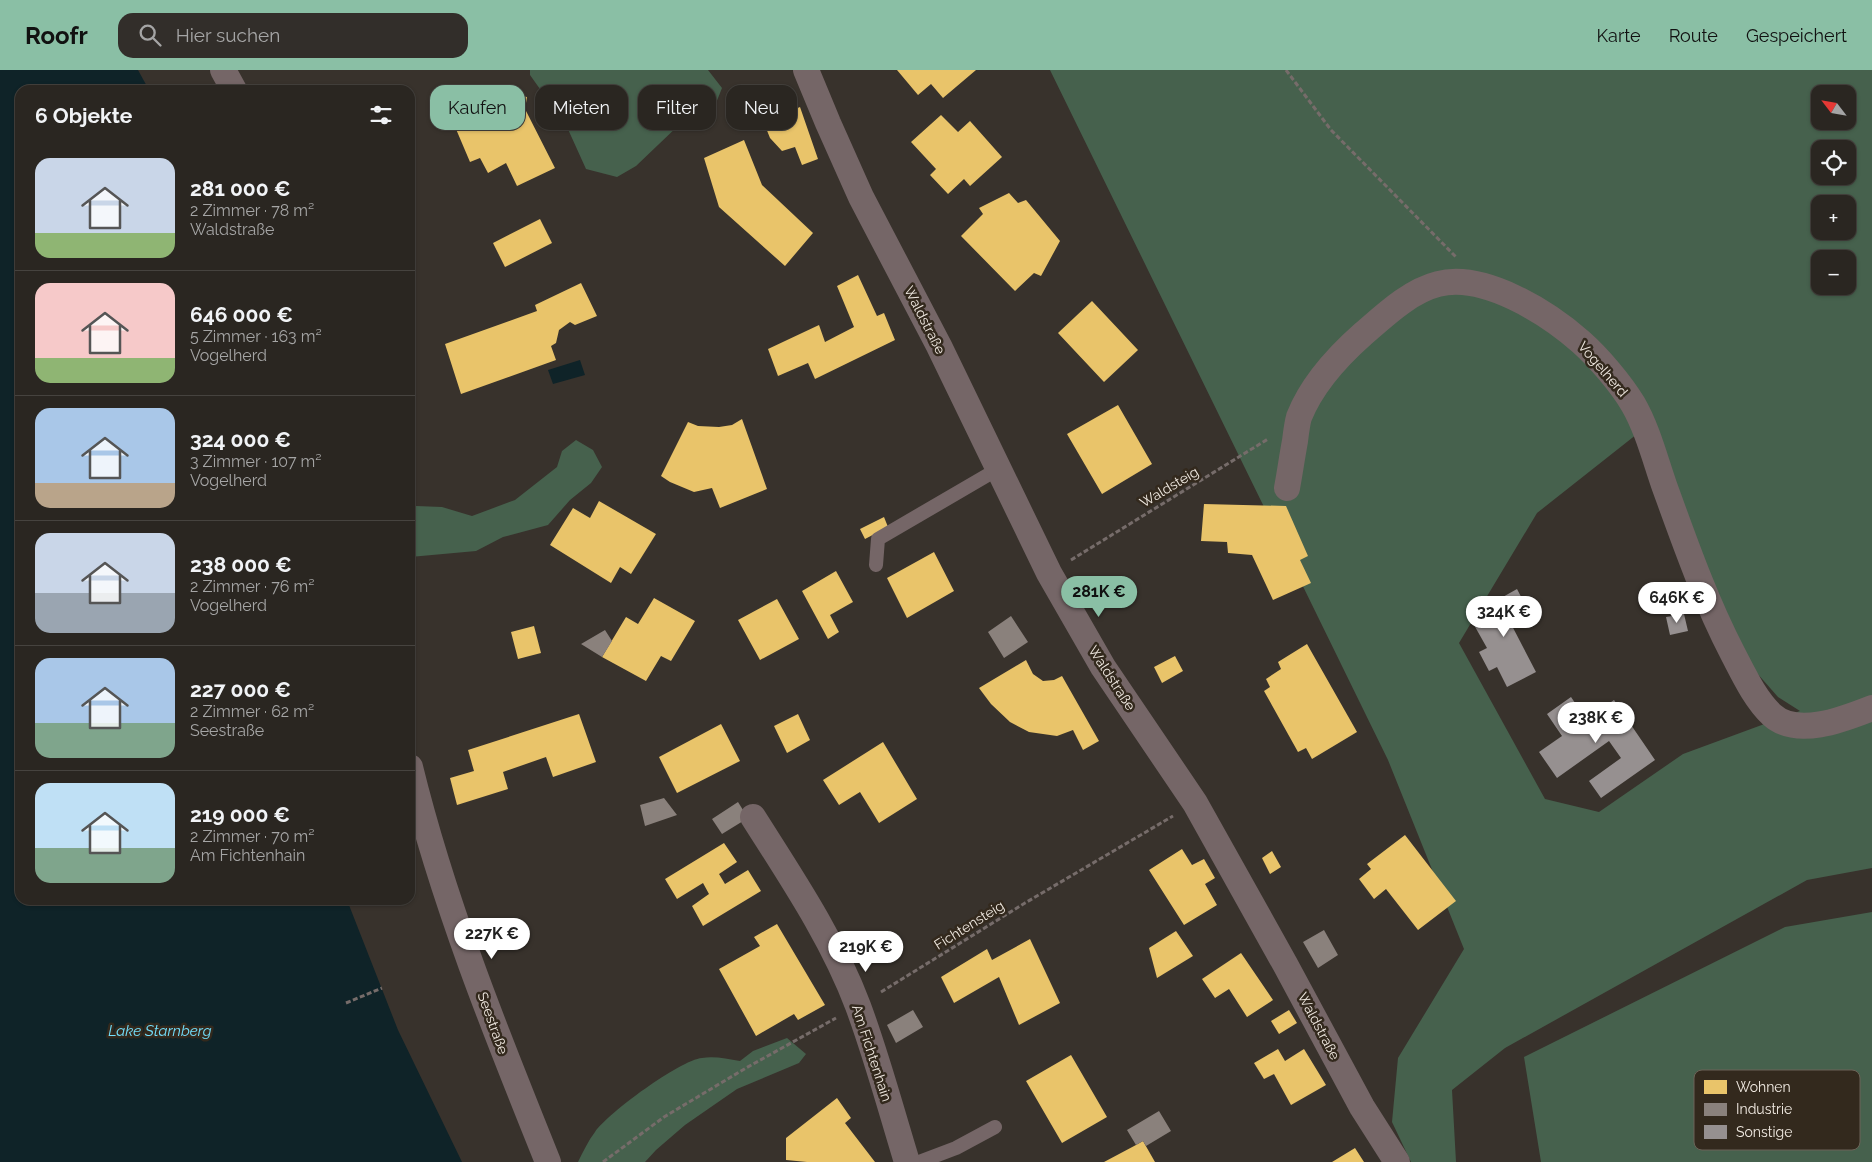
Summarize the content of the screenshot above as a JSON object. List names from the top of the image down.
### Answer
{
  "streets": {
    "street": [
      "Waldstraße",
      "Vogelherd",
      "Seestraße",
      "Am Fichtenhain"
    ],
    "path": ["Waldsteig", "Fichtensteig"]
  },
  "crossings": [
    ["Waldstraße", "Waldsteig"],
    ["Waldstraße", "Fichtensteig"],
    ["Vogelherd", "Waldsteig"],
    ["Fichtensteig", "Am Fichtenhain"]
  ],
  "water": ["Lake Starnberg"],
  "legend": ["Wohnen", "Industrie", "Sonstige"],
  "north": "top left",
  "page": {
    "header": "Roofr",
    "search": "Hier suchen",
    "nav": ["Karte", "Route", "Gespeichert"],
    "map_buttons": ["+", "−"],
    "chip": [
      "Kaufen",
      "Mieten",
      "Filter",
      "Neu"
    ],
    "heading": "6 Objekte",
    "list": [
      {
        "name": "281 000 €",
        "note": "2 Zimmer · 78 m² · Waldstraße"
      },
      {
        "name": "646 000 €",
        "note": "5 Zimmer · 163 m² · Vogelherd"
      },
      {
        "name": "324 000 €",
        "note": "3 Zimmer · 107 m² · Vogelherd"
      },
      {
        "name": "238 000 €",
        "note": "2 Zimmer · 76 m² · Vogelherd"
      },
      {
        "name": "227 000 €",
        "note": "2 Zimmer · 62 m² · Seestraße"
      },
      {
        "name": "219 000 €",
        "note": "2 Zimmer · 70 m² · Am Fichtenhain"
      }
    ],
    "price": [
      "281K €",
      "646K €",
      "324K €",
      "238K €",
      "227K €",
      "219K €"
    ]
  }
}
